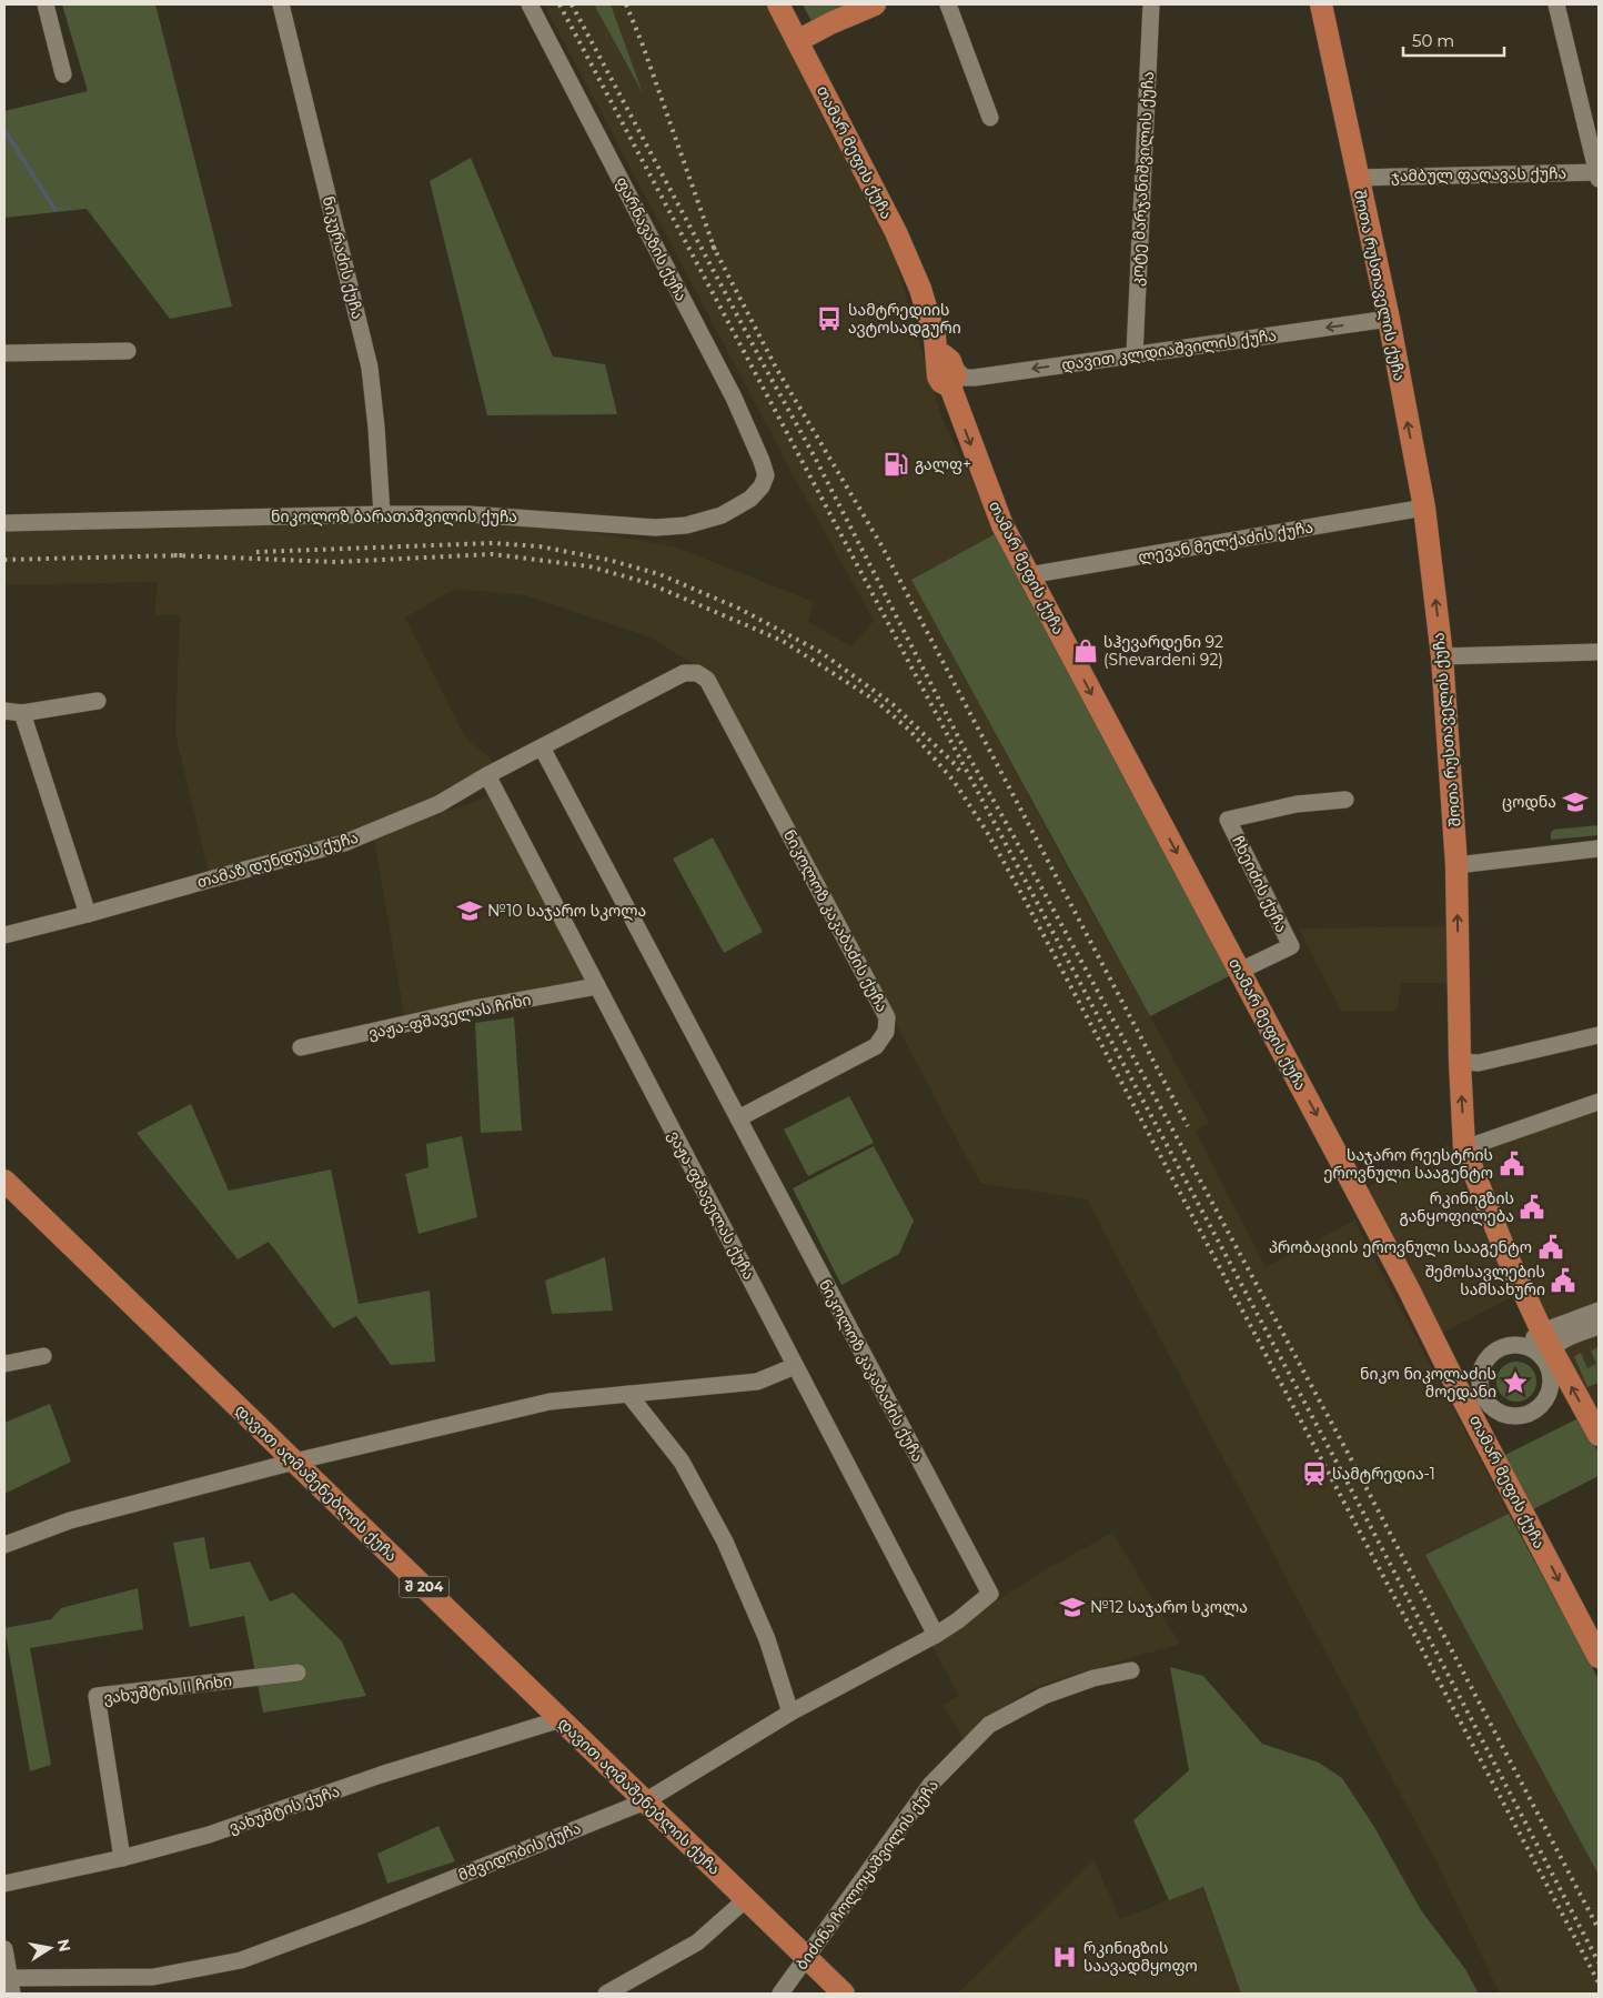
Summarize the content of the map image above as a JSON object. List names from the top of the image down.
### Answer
{
  "streets": {
    "main road": [
      "თამარ მეფის ქუჩა",
      "შოთა რუსთაველის ქუჩა",
      "დავით აღმაშენებლის ქუჩა",
      "შ 204"
    ],
    "street": [
      "ჯამბულ ფაღავას ქუჩა",
      "კოტე მარჯანიშვილის ქუჩა",
      "ფარნავაზის ქუჩა",
      "ნიკურაძის ქუჩა",
      "დავით კლდიაშვილის ქუჩა",
      "ნიკოლოზ ბარათაშვილის ქუჩა",
      "ლევან მელქაძის ქუჩა",
      "თამაზ დუნდუას ქუჩა",
      "ჩხეიძის ქუჩა",
      "ნიკოლოზ კაკაბაძის ქუჩა",
      "ვაჟა-ფშაველას ჩიხი",
      "ვაჟა-ფშაველას ქუჩა",
      "ვახუშტის II ჩიხი",
      "ვახუშტის ქუჩა",
      "მშვიდობის ქუჩა",
      "ბიძინა ჩოლოყაშვილის ქუჩა"
    ]
  },
  "crossings": [
    ["თამარ მეფის ქუჩა", "დავით კლდიაშვილის ქუჩა"],
    ["თამარ მეფის ქუჩა", "ლევან მელქაძის ქუჩა"],
    ["თამარ მეფის ქუჩა", "ჩხეიძის ქუჩა"],
    ["ჯამბულ ფაღავას ქუჩა", "შოთა რუსთაველის ქუჩა"],
    ["კოტე მარჯანიშვილის ქუჩა", "დავით კლდიაშვილის ქუჩა"],
    ["ფარნავაზის ქუჩა", "ნიკოლოზ ბარათაშვილის ქუჩა"],
    ["ნიკურაძის ქუჩა", "ნიკოლოზ ბარათაშვილის ქუჩა"],
    ["შოთა რუსთაველის ქუჩა", "დავით კლდიაშვილის ქუჩა"],
    ["შოთა რუსთაველის ქუჩა", "ლევან მელქაძის ქუჩა"],
    ["თამაზ დუნდუას ქუჩა", "ნიკოლოზ კაკაბაძის ქუჩა"],
    ["თამაზ დუნდუას ქუჩა", "ვაჟა-ფშაველას ქუჩა"],
    ["ნიკოლოზ კაკაბაძის ქუჩა", "მშვიდობის ქუჩა"],
    ["ვაჟა-ფშაველას ჩიხი", "ვაჟა-ფშაველას ქუჩა"],
    ["ვაჟა-ფშაველას ქუჩა", "მშვიდობის ქუჩა"],
    ["დავით აღმაშენებლის ქუჩა", "ვახუშტის ქუჩა"],
    ["დავით აღმაშენებლის ქუჩა", "მშვიდობის ქუჩა"],
    ["დავით აღმაშენებლის ქუჩა", "ბიძინა ჩოლოყაშვილის ქუჩა"],
    ["ვახუშტის II ჩიხი", "ვახუშტის ქუჩა"]
  ],
  "one_way": ["თამარ მეფის ქუჩა", "შოთა რუსთაველის ქუჩა", "დავით კლდიაშვილის ქუჩა"],
  "places": {
    "bus stop": ["სამტრედიის ავტოსადგური"],
    "fuel station": ["გალფ+"],
    "shop": ["სჰევარდენი 92 (Shevardeni 92)"],
    "school or university": ["ცოდნა", "№10 საჯარო სკოლა", "№12 საჯარო სკოლა"],
    "public building": [
      "საჯარო რეესტრის ეროვნული სააგენტო",
      "რკინიგზის განყოფილება",
      "პრობაციის ეროვნული სააგენტო",
      "შემოსავლების სამსახური"
    ],
    "place": ["ნიკო ნიკოლაძის მოედანი"],
    "station": ["სამტრედია-1"],
    "hospital": ["რკინიგზის საავადმყოფო"]
  },
  "scale_bar": "50 m",
  "north": "right"
}
